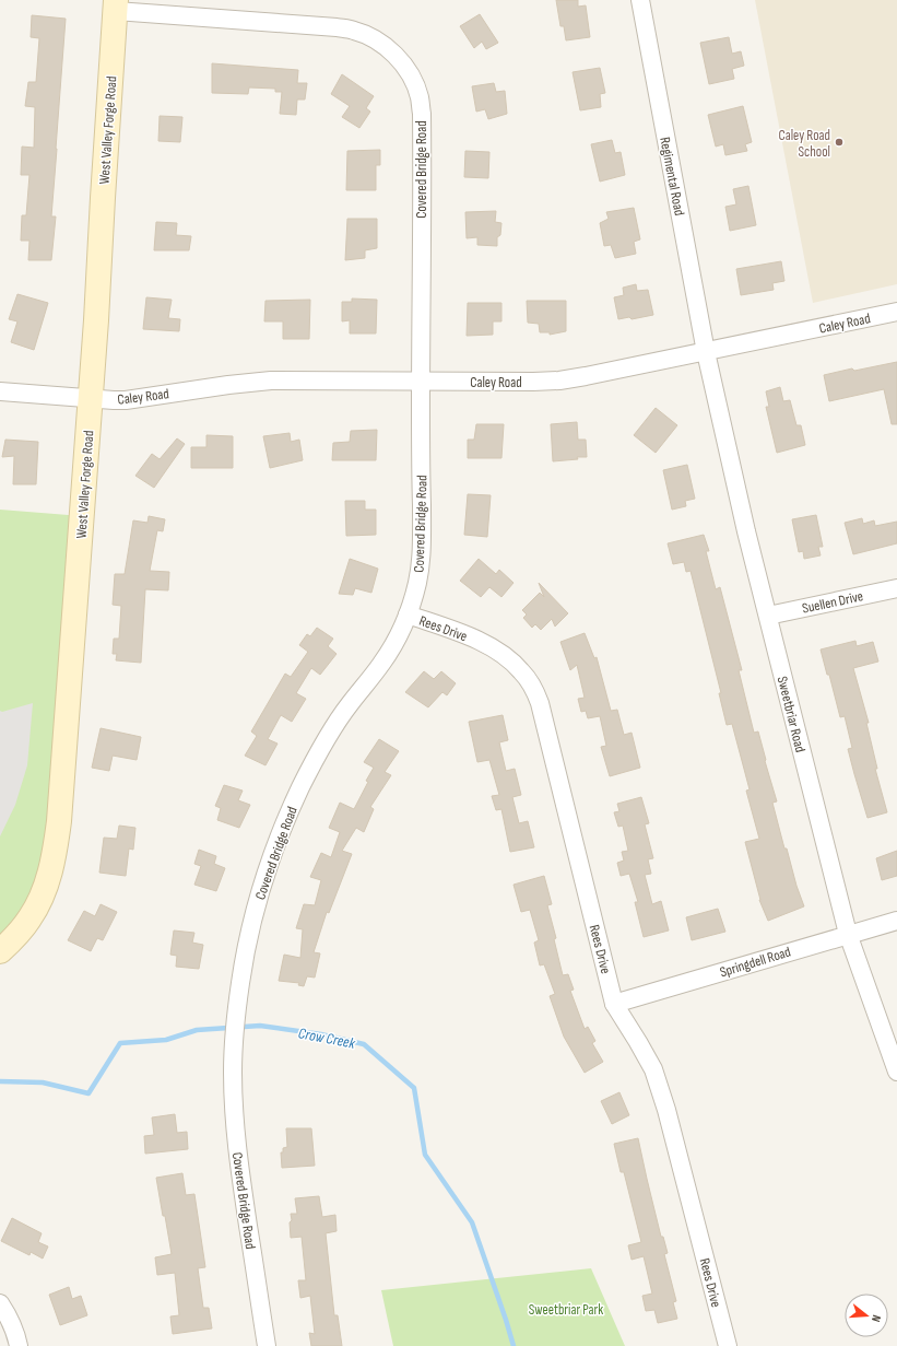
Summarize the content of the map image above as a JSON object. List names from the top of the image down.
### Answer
{
  "streets": {
    "main road": ["West Valley Forge Road"],
    "street": [
      "Covered Bridge Road",
      "Regimental Road",
      "Caley Road",
      "Suellen Drive",
      "Rees Drive",
      "Sweetbriar Road",
      "Springdell Road"
    ]
  },
  "crossings": [
    ["West Valley Forge Road", "Covered Bridge Road"],
    ["West Valley Forge Road", "Caley Road"],
    ["Covered Bridge Road", "Caley Road"],
    ["Covered Bridge Road", "Rees Drive"],
    ["Regimental Road", "Caley Road"],
    ["Regimental Road", "Sweetbriar Road"],
    ["Caley Road", "Sweetbriar Road"],
    ["Suellen Drive", "Sweetbriar Road"],
    ["Rees Drive", "Springdell Road"],
    ["Sweetbriar Road", "Springdell Road"]
  ],
  "water": ["Crow Creek"],
  "parks": ["Sweetbriar Park"],
  "places": ["Caley Road School"],
  "north": "right"
}
